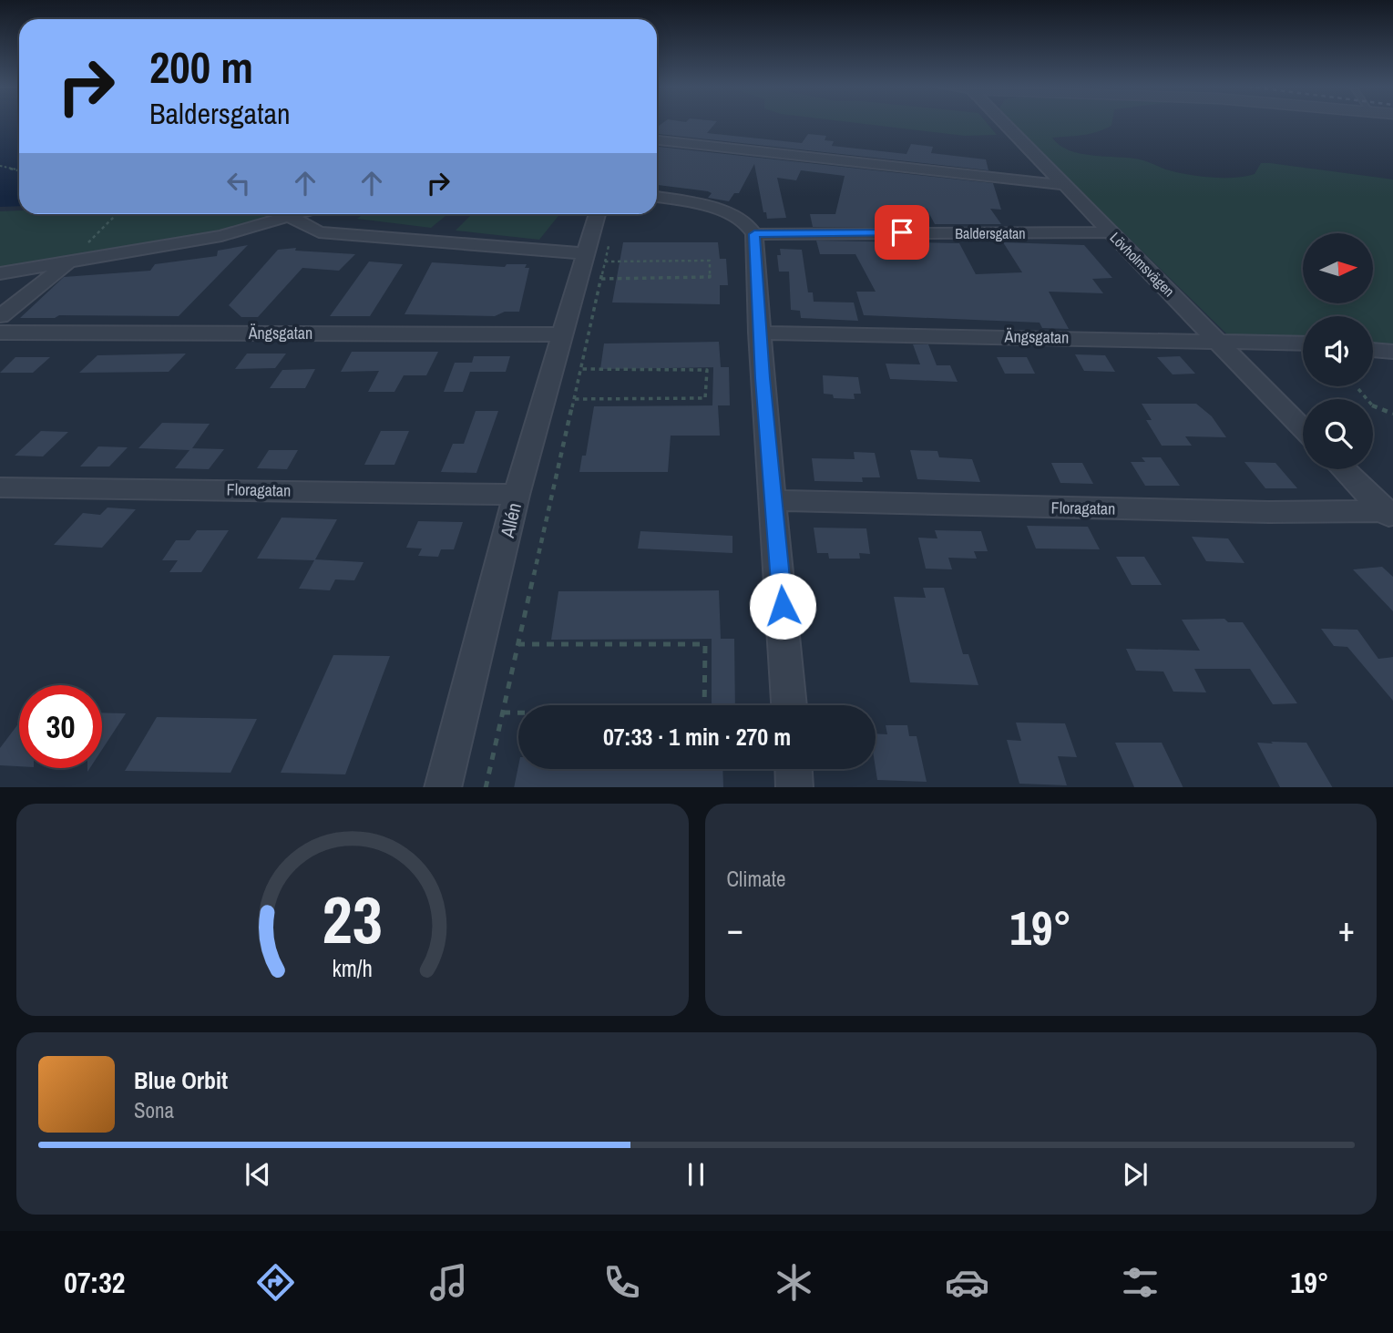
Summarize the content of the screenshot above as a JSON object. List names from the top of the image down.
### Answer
{
  "streets": {
    "street": [
      "Baldersgatan",
      "Lövholmsvägen",
      "Ängsgatan",
      "Floragatan",
      "Allén"
    ]
  },
  "crossings": [
    ["Baldersgatan", "Lövholmsvägen"],
    ["Lövholmsvägen", "Ängsgatan"],
    ["Ängsgatan", "Allén"],
    ["Floragatan", "Allén"]
  ],
  "north": "right",
  "page": {
    "turn": ["200 m", "Baldersgatan"],
    "limit": "30",
    "trip": "07:33 · 1 min · 270 m",
    "tile": "Climate",
    "heat": ["−", "19°", "+"],
    "song": ["Blue Orbit", "Sona"],
    "tabs": ["07:32", "19°"],
    "gauge": ["23", "km/h"]
  }
}
